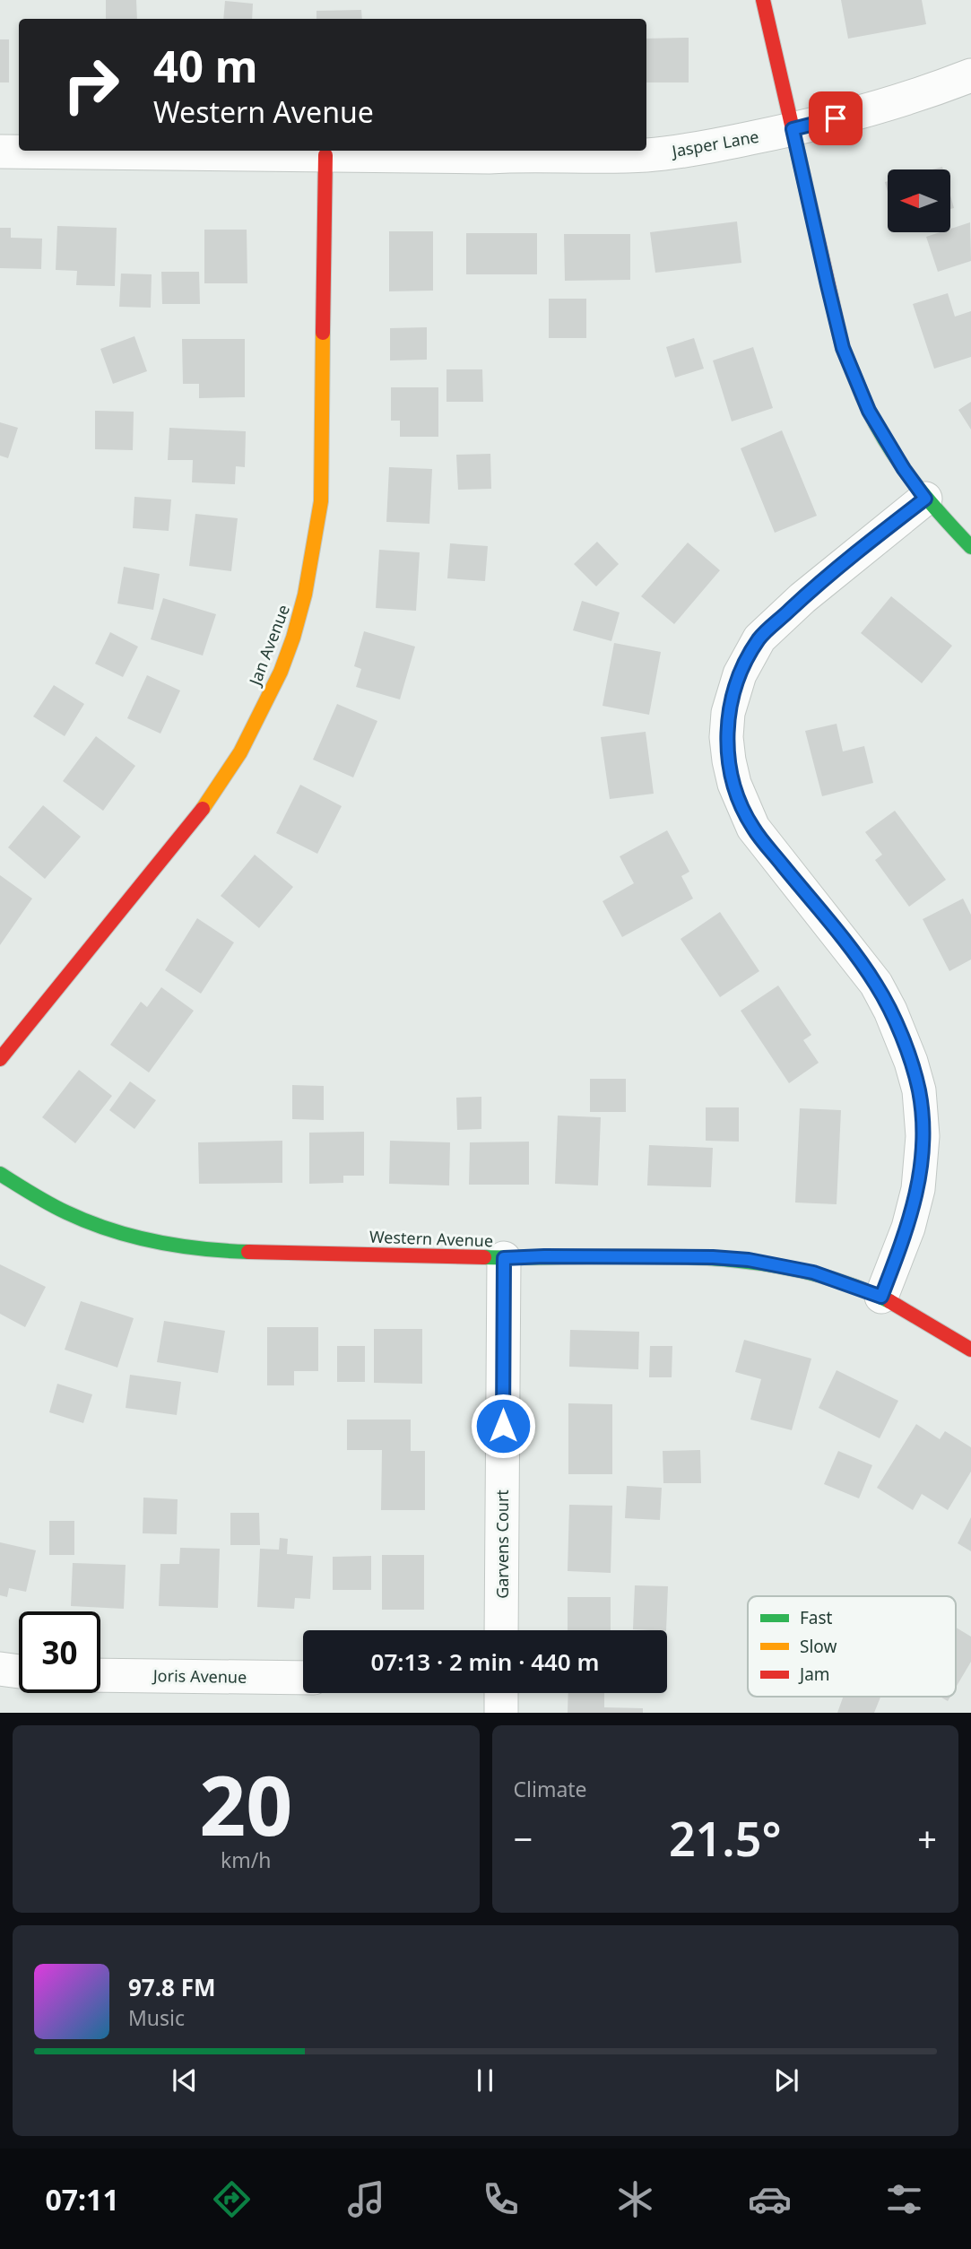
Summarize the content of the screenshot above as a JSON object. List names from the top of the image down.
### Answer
{
  "streets": {
    "street": [
      "Jasper Lane",
      "Jan Avenue",
      "Western Avenue",
      "Garvens Court",
      "Joris Avenue"
    ]
  },
  "crossings": [
    ["Jasper Lane", "Jan Avenue"],
    ["Western Avenue", "Garvens Court"]
  ],
  "legend": ["Fast", "Slow", "Jam"],
  "north": "left",
  "page": {
    "turn": ["40 m", "Western Avenue"],
    "limit": "30",
    "trip": "07:13 · 2 min · 440 m",
    "tile": [
      ["20", "km/h"],
      "Climate"
    ],
    "heat": ["−", "21.5°", "+"],
    "song": ["97.8 FM", "Music"],
    "tabs": "07:11"
  }
}
